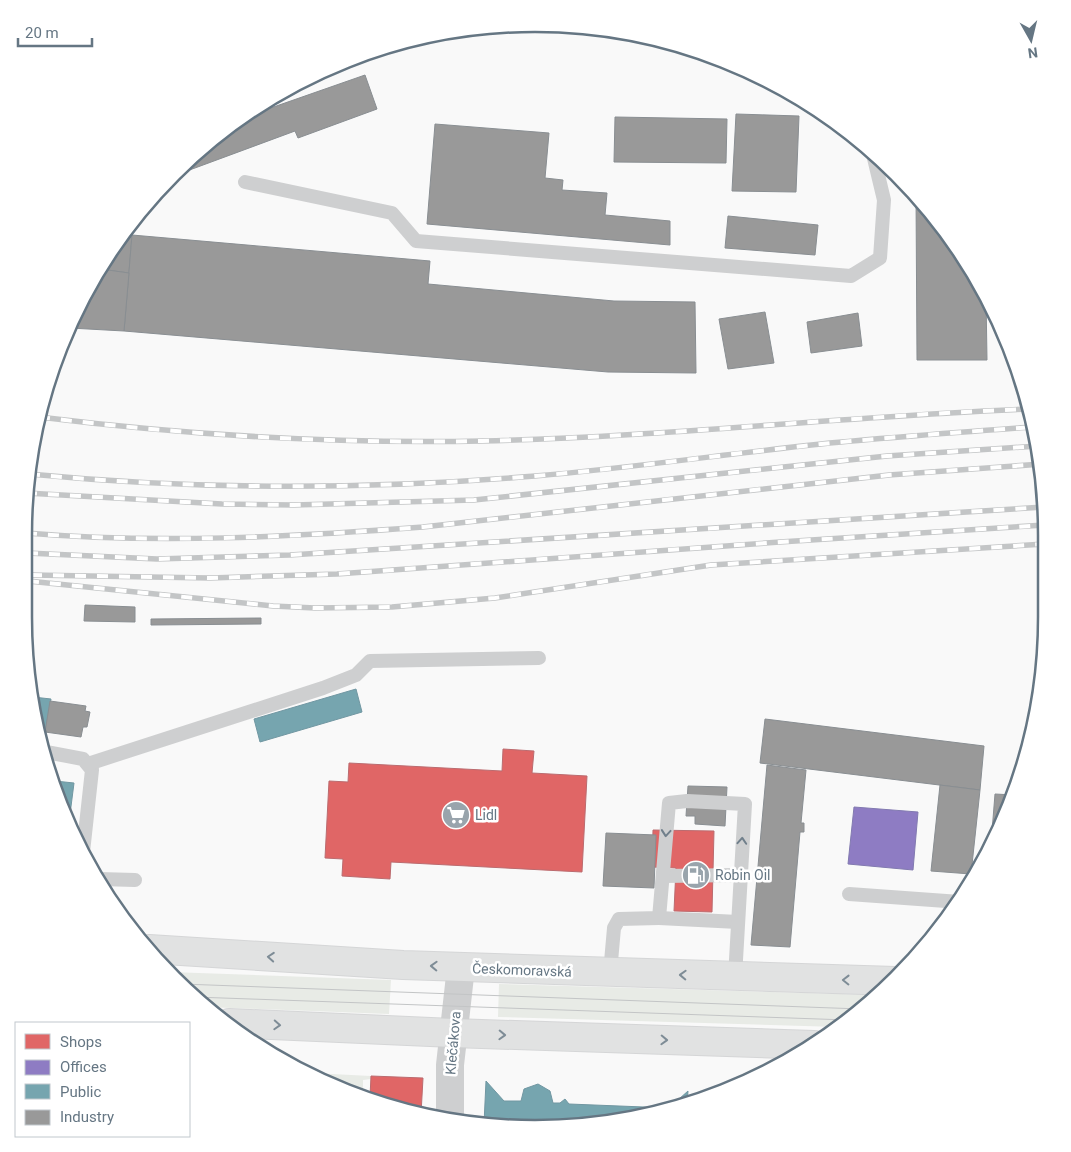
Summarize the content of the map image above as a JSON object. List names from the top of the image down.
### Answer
{
  "streets": {
    "main road": ["Českomoravská"],
    "street": ["Klečákova"]
  },
  "crossings": [
    ["Českomoravská", "Klečákova"]
  ],
  "places": {
    "supermarket": ["Lidl"],
    "fuel station": ["Robin Oil"]
  },
  "legend": [
    "Shops",
    "Offices",
    "Public",
    "Industry"
  ],
  "scale_bar": "20 m",
  "north": "bottom"
}
